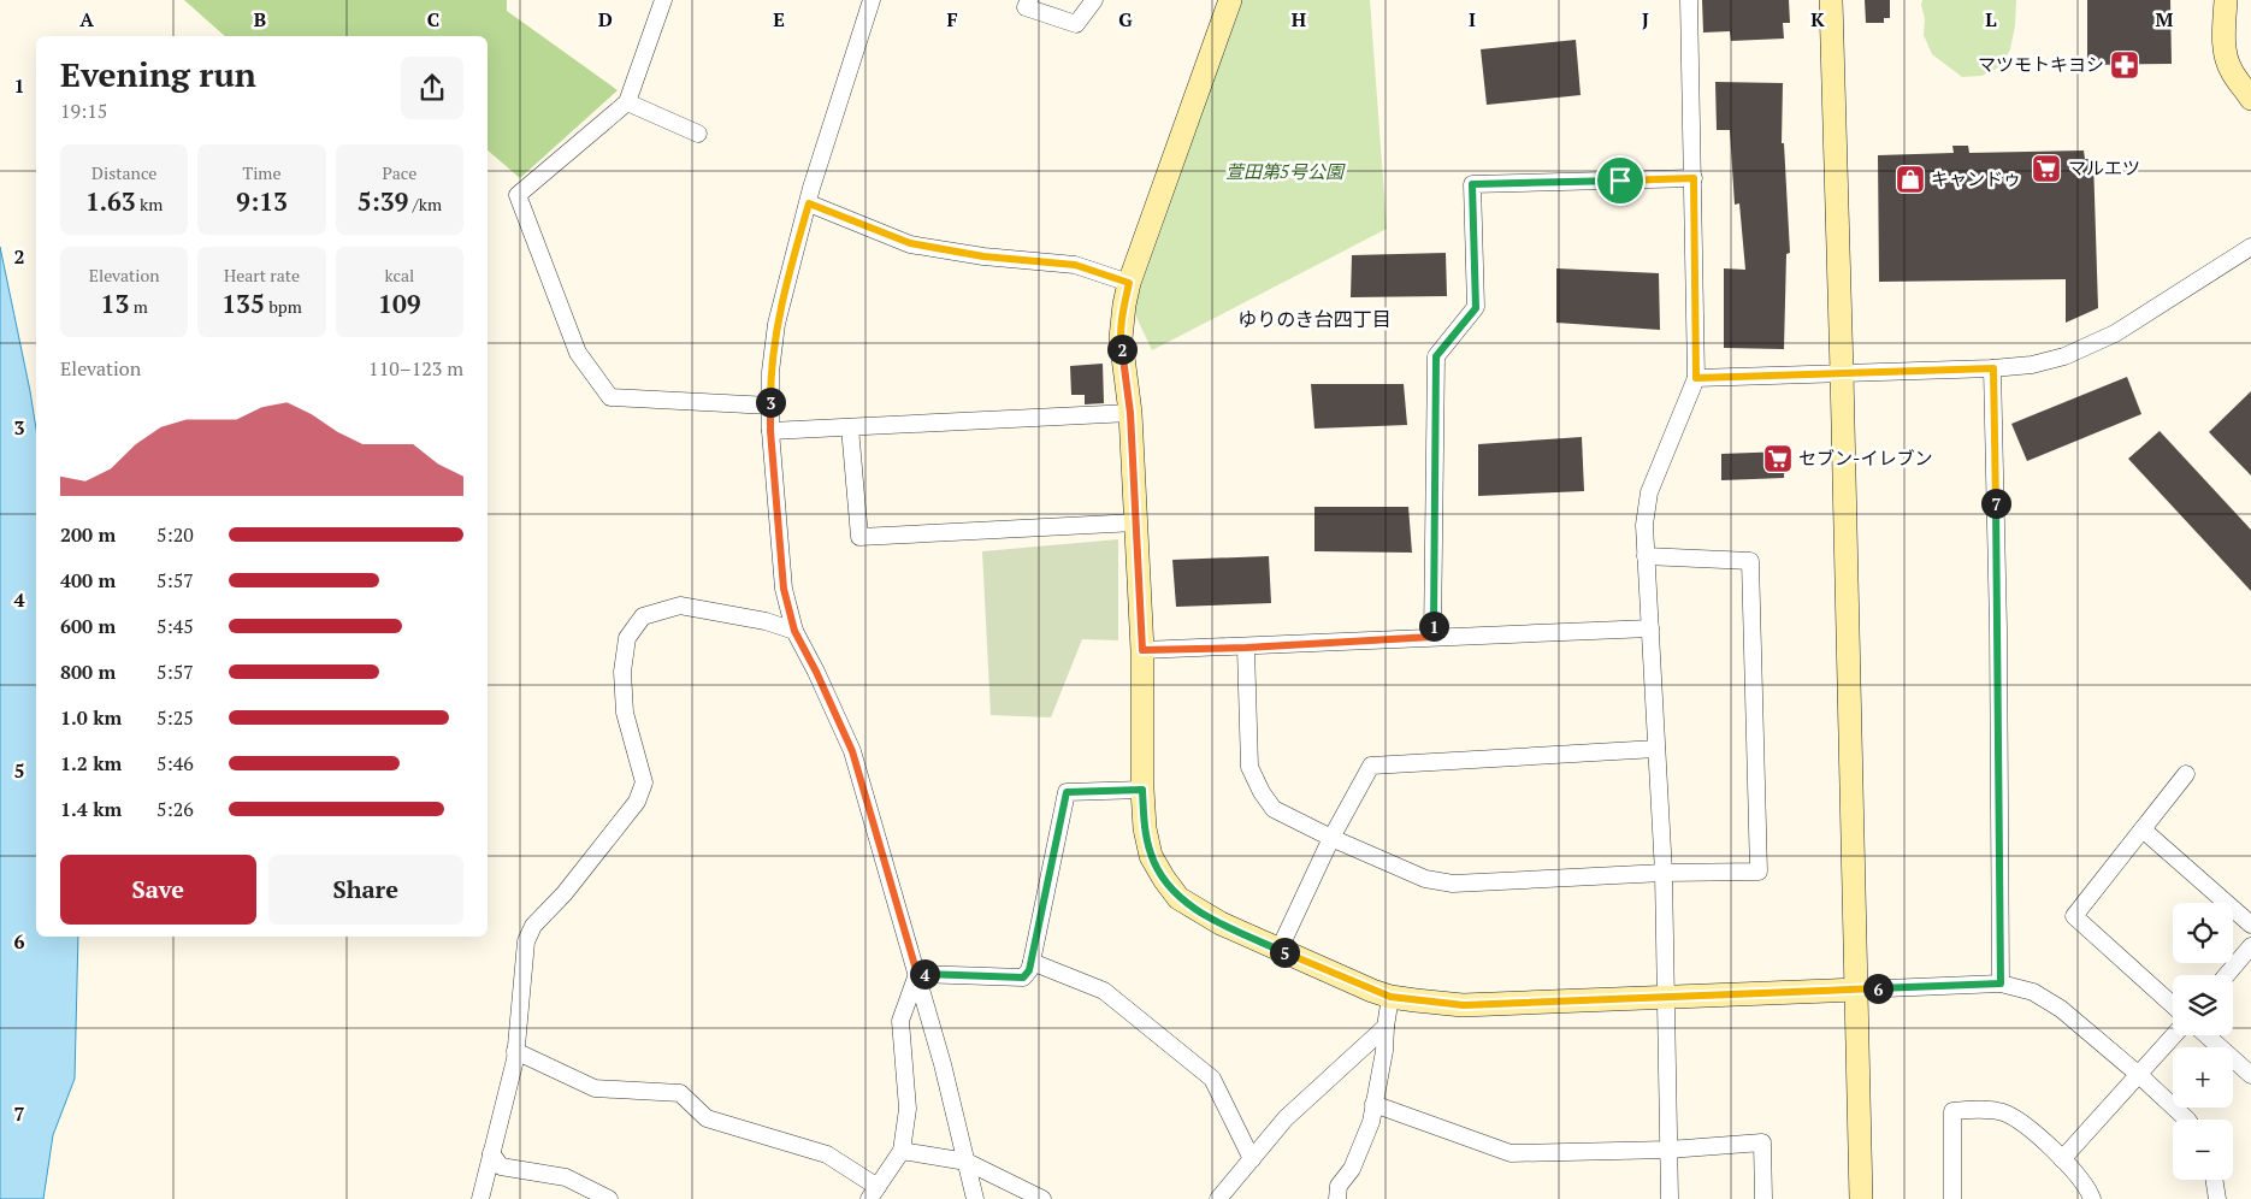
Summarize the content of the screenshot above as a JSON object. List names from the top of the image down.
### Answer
{
  "districts": ["ゆりのき台四丁目"],
  "parks": ["萱田第5号公園"],
  "places": {
    "pharmacy": ["マツモトキヨシ"],
    "supermarket": ["マルエツ", "セブン-イレブン"],
    "shop": ["キャンドゥ"]
  },
  "page": {
    "heading": ["Evening run", "19:15"],
    "stats": [
      ["Distance", "1.63 km"],
      ["Time", "9:13"],
      ["Pace", "5:39 /km"],
      ["Elevation", "13 m"],
      ["Heart rate", "135 bpm"],
      ["kcal", "109"]
    ],
    "pins": [
      "2",
      "3",
      "7",
      "1",
      "5",
      "4",
      "6"
    ],
    "chart": ["Elevation", "110–123 m"],
    "list": [
      {
        "name": "200 m",
        "note": "5:20"
      },
      {
        "name": "400 m",
        "note": "5:57"
      },
      {
        "name": "600 m",
        "note": "5:45"
      },
      {
        "name": "800 m",
        "note": "5:57"
      },
      {
        "name": "1.0 km",
        "note": "5:25"
      },
      {
        "name": "1.2 km",
        "note": "5:46"
      },
      {
        "name": "1.4 km",
        "note": "5:26"
      }
    ],
    "buttons": ["Save", "Share"],
    "map_buttons": ["+", "−"]
  },
  "grid": {
    "columns": [
      "A",
      "B",
      "C",
      "D",
      "E",
      "F",
      "G",
      "H",
      "I",
      "J",
      "K",
      "L",
      "M"
    ],
    "rows": [
      "1",
      "2",
      "3",
      "4",
      "5",
      "6",
      "7"
    ]
  }
}
